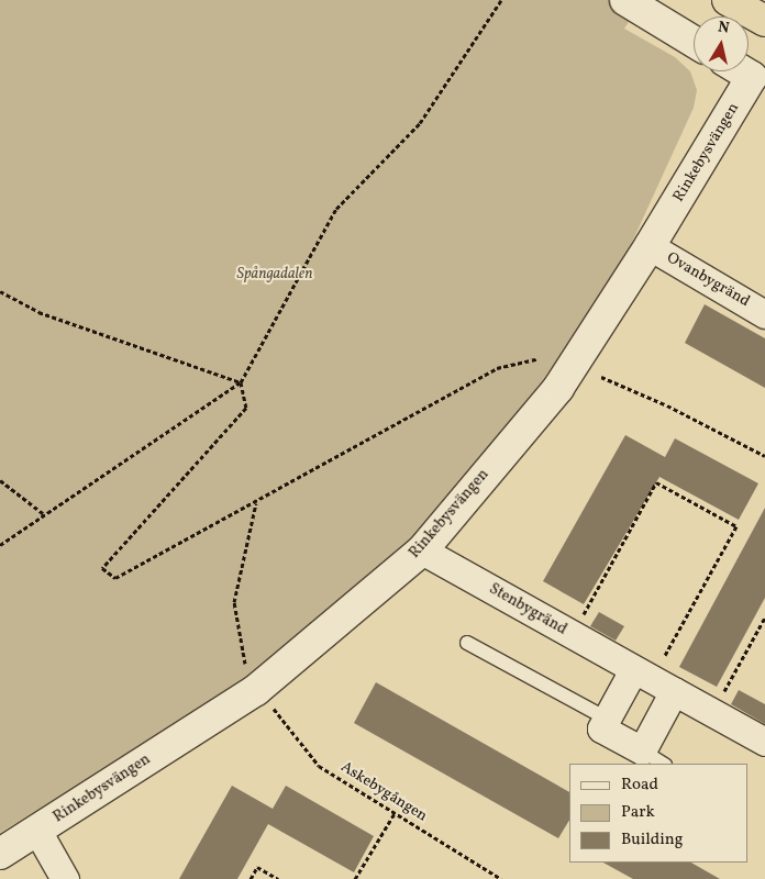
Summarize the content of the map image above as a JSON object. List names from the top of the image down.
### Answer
{
  "streets": {
    "street": ["Rinkebysvängen", "Ovanbygränd", "Stenbygränd"],
    "path": ["Askebygången"]
  },
  "crossings": [
    ["Rinkebysvängen", "Ovanbygränd"],
    ["Rinkebysvängen", "Stenbygränd"]
  ],
  "parks": ["Spångadalen"],
  "legend": ["Road", "Park", "Building"],
  "north": "top"
}
